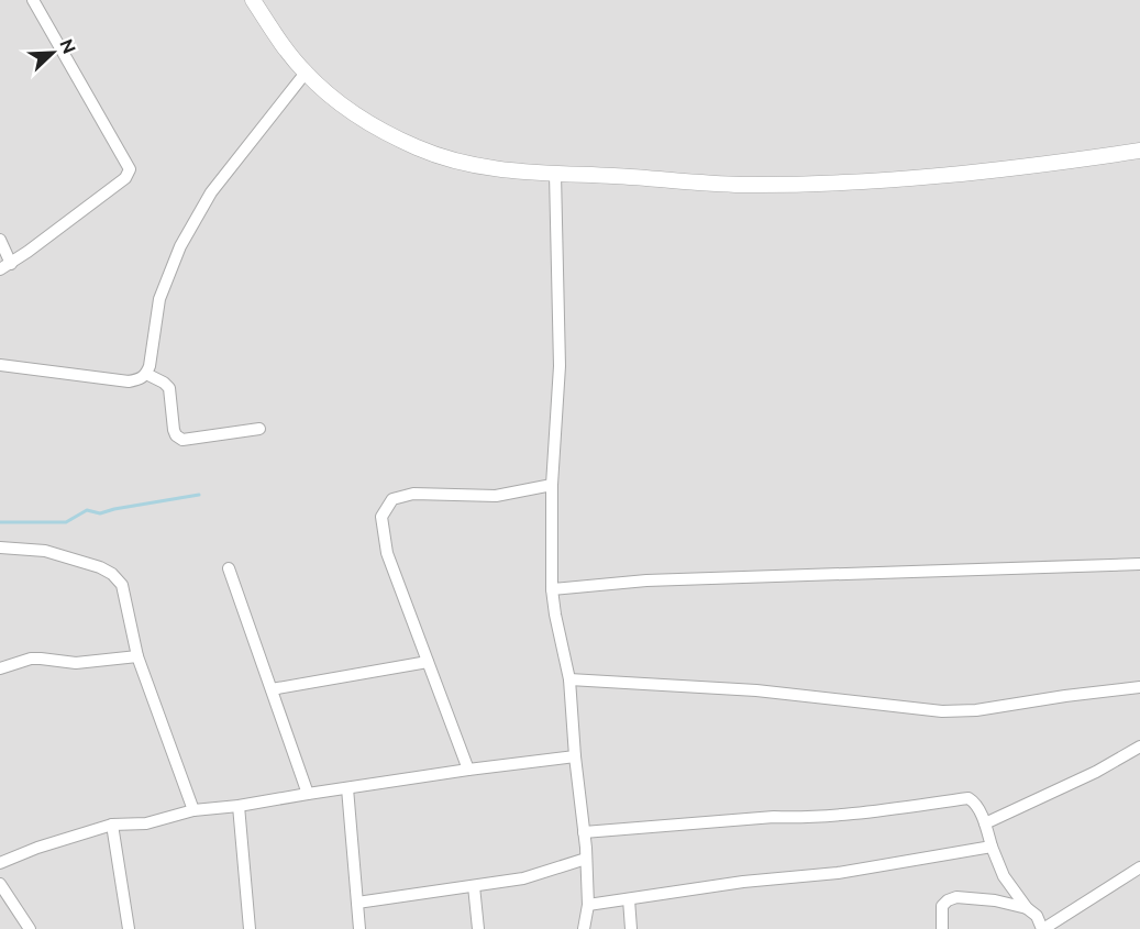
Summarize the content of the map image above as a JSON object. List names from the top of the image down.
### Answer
{
  "north": "top right"
}
